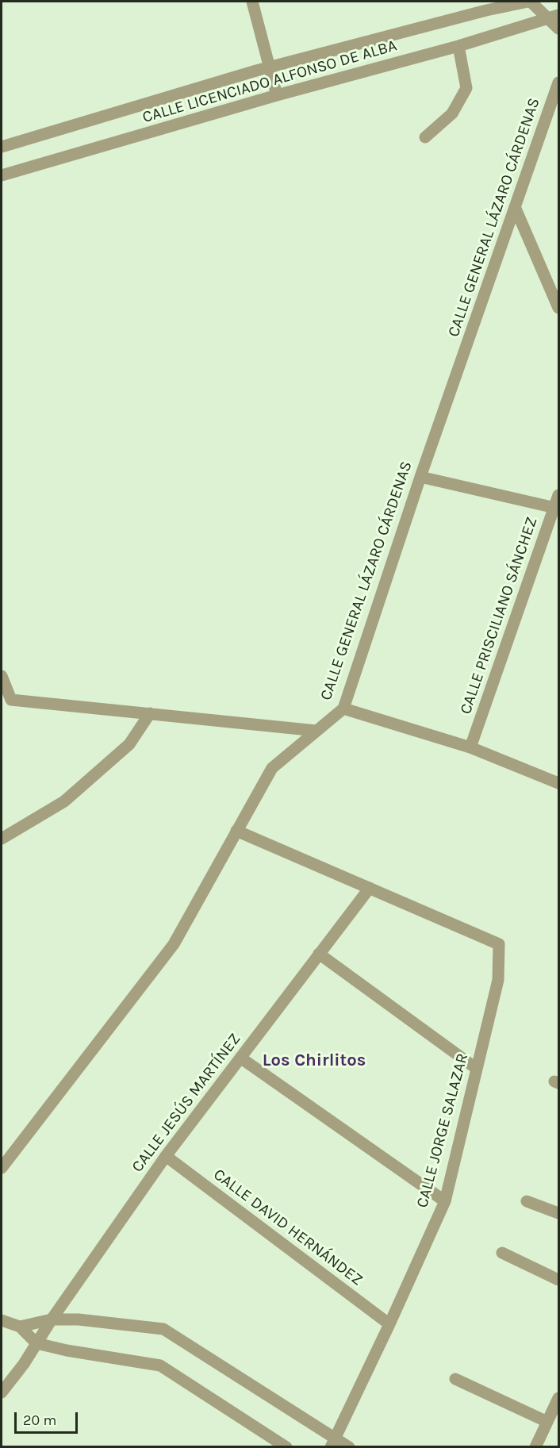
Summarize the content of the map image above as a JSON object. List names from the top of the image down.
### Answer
{
  "streets": {
    "street": [
      "CALLE LICENCIADO ALFONSO DE ALBA",
      "CALLE GENERAL LÁZARO CÁRDENAS",
      "CALLE PRISCILIANO SÁNCHEZ",
      "CALLE JESÚS MARTÍNEZ",
      "CALLE JORGE SALAZAR",
      "CALLE DAVID HERNÁNDEZ"
    ]
  },
  "crossings": [
    ["CALLE JESÚS MARTÍNEZ", "CALLE JORGE SALAZAR"],
    ["CALLE JESÚS MARTÍNEZ", "CALLE DAVID HERNÁNDEZ"],
    ["CALLE JORGE SALAZAR", "CALLE DAVID HERNÁNDEZ"]
  ],
  "districts": ["Los Chirlitos"],
  "scale_bar": "20 m"
}
